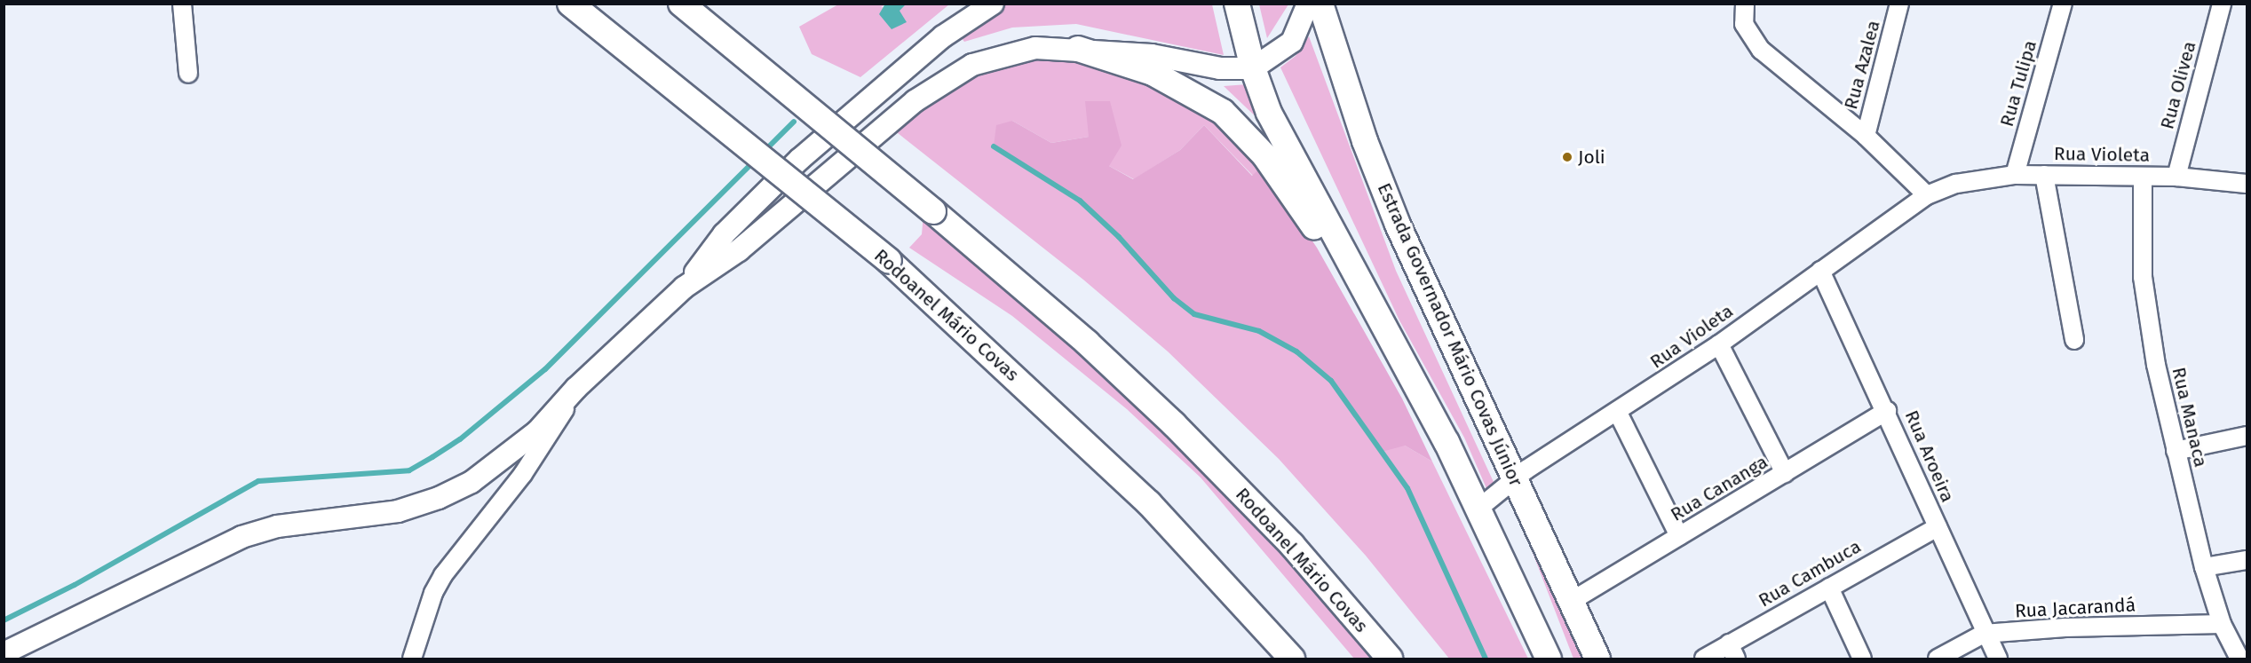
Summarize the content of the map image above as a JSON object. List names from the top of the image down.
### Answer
{
  "streets": {
    "highway": ["Rodoanel Mário Covas", "Estrada Governador Mário Covas Júnior"],
    "street": [
      "Rua Azalea",
      "Rua Tulipa",
      "Rua Olivea",
      "Rua Violeta",
      "Rua Manaca",
      "Rua Aroeira",
      "Rua Cananga",
      "Rua Cambuca",
      "Rua Jacarandá"
    ]
  },
  "crossings": [
    ["Rua Tulipa", "Rua Violeta"],
    ["Rua Olivea", "Rua Violeta"],
    ["Rua Violeta", "Estrada Governador Mário Covas Júnior"],
    ["Rua Violeta", "Rua Manaca"],
    ["Rua Violeta", "Rua Aroeira"],
    ["Estrada Governador Mário Covas Júnior", "Rua Cananga"],
    ["Rua Manaca", "Rua Jacarandá"],
    ["Rua Aroeira", "Rua Cananga"],
    ["Rua Aroeira", "Rua Cambuca"],
    ["Rua Aroeira", "Rua Jacarandá"]
  ],
  "places": ["Joli"]
}
